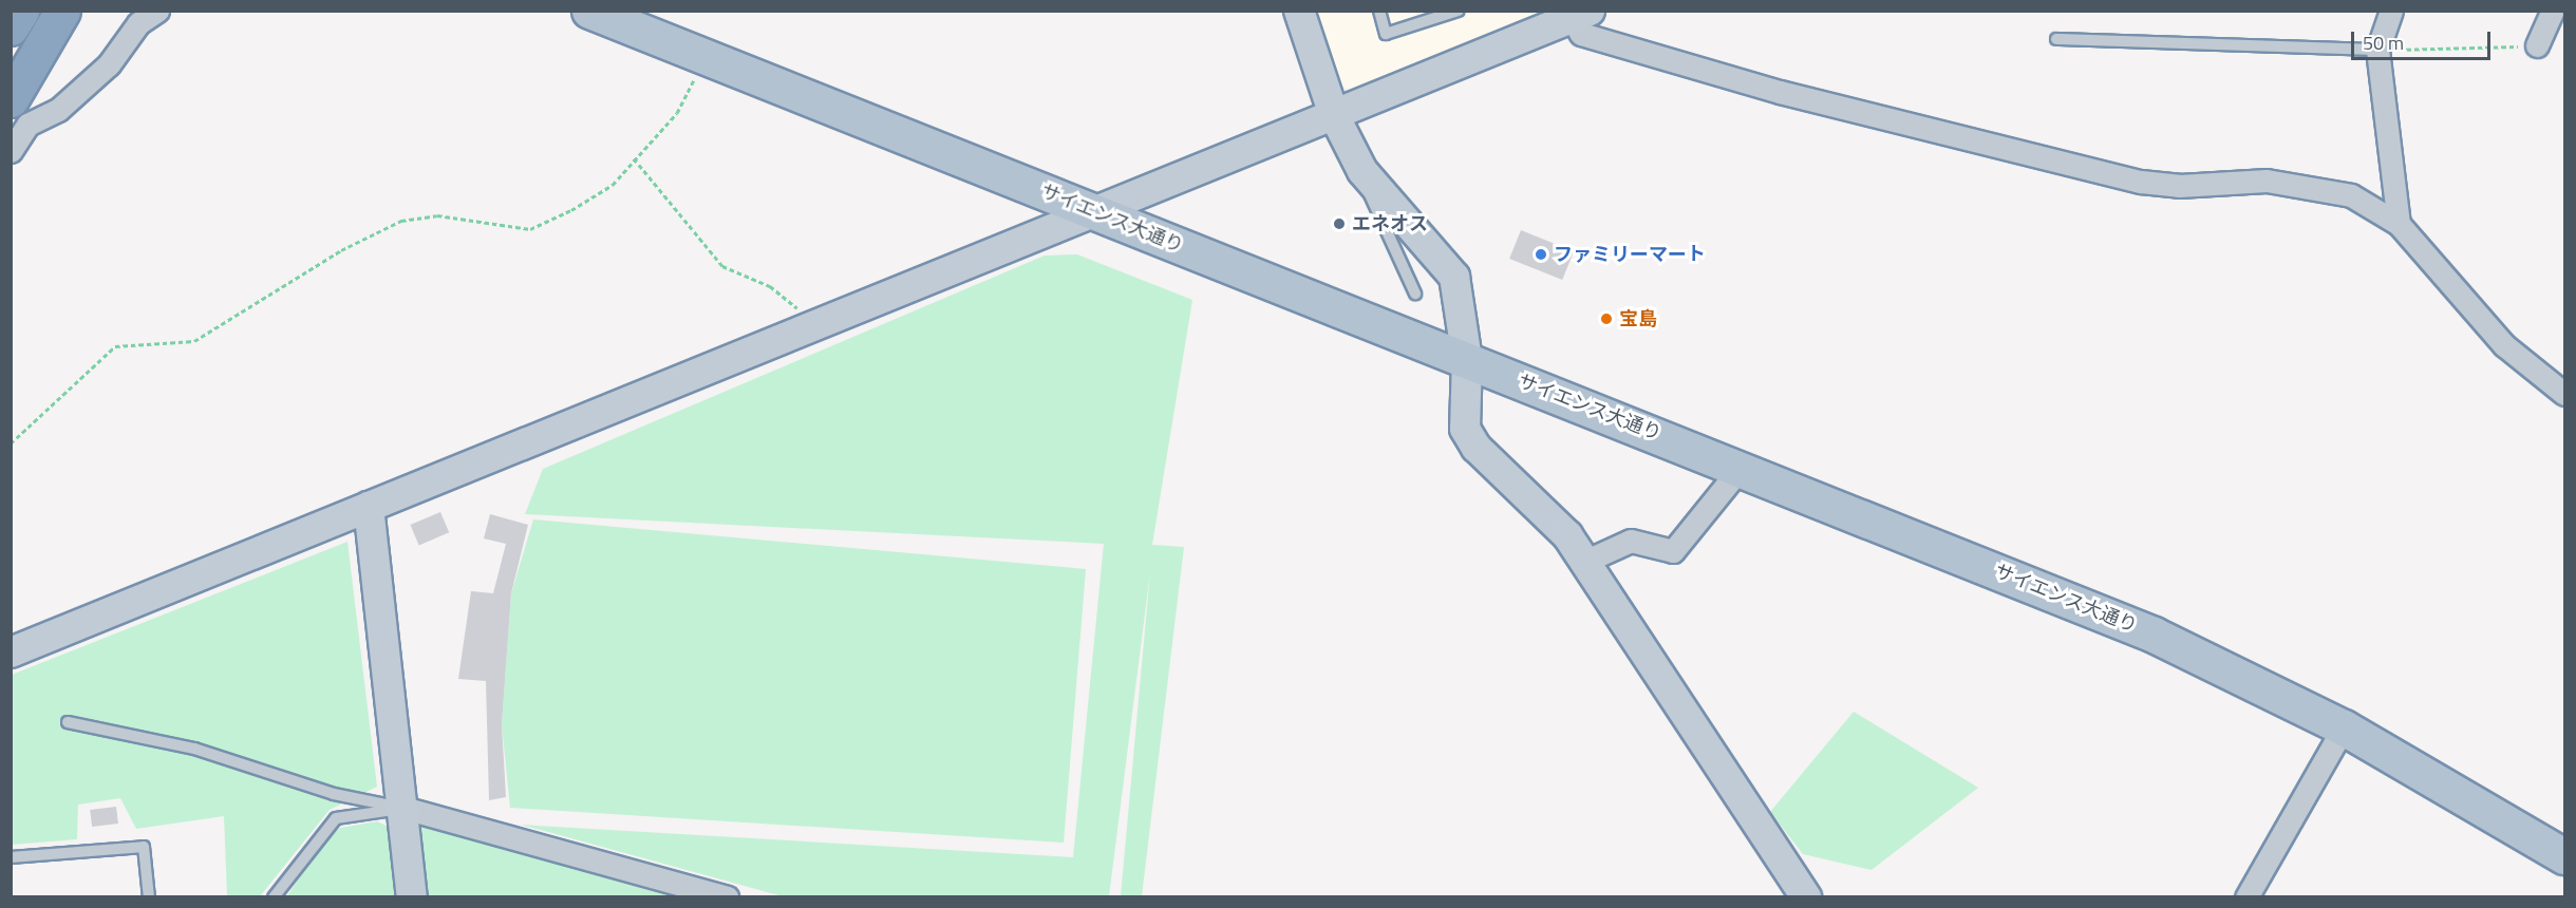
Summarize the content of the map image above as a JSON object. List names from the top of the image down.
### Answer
{
  "streets": {
    "main road": ["サイエンス大通り"]
  },
  "places": ["エネオス", "ファミリーマート", "宝島"],
  "scale_bar": "50 m"
}
